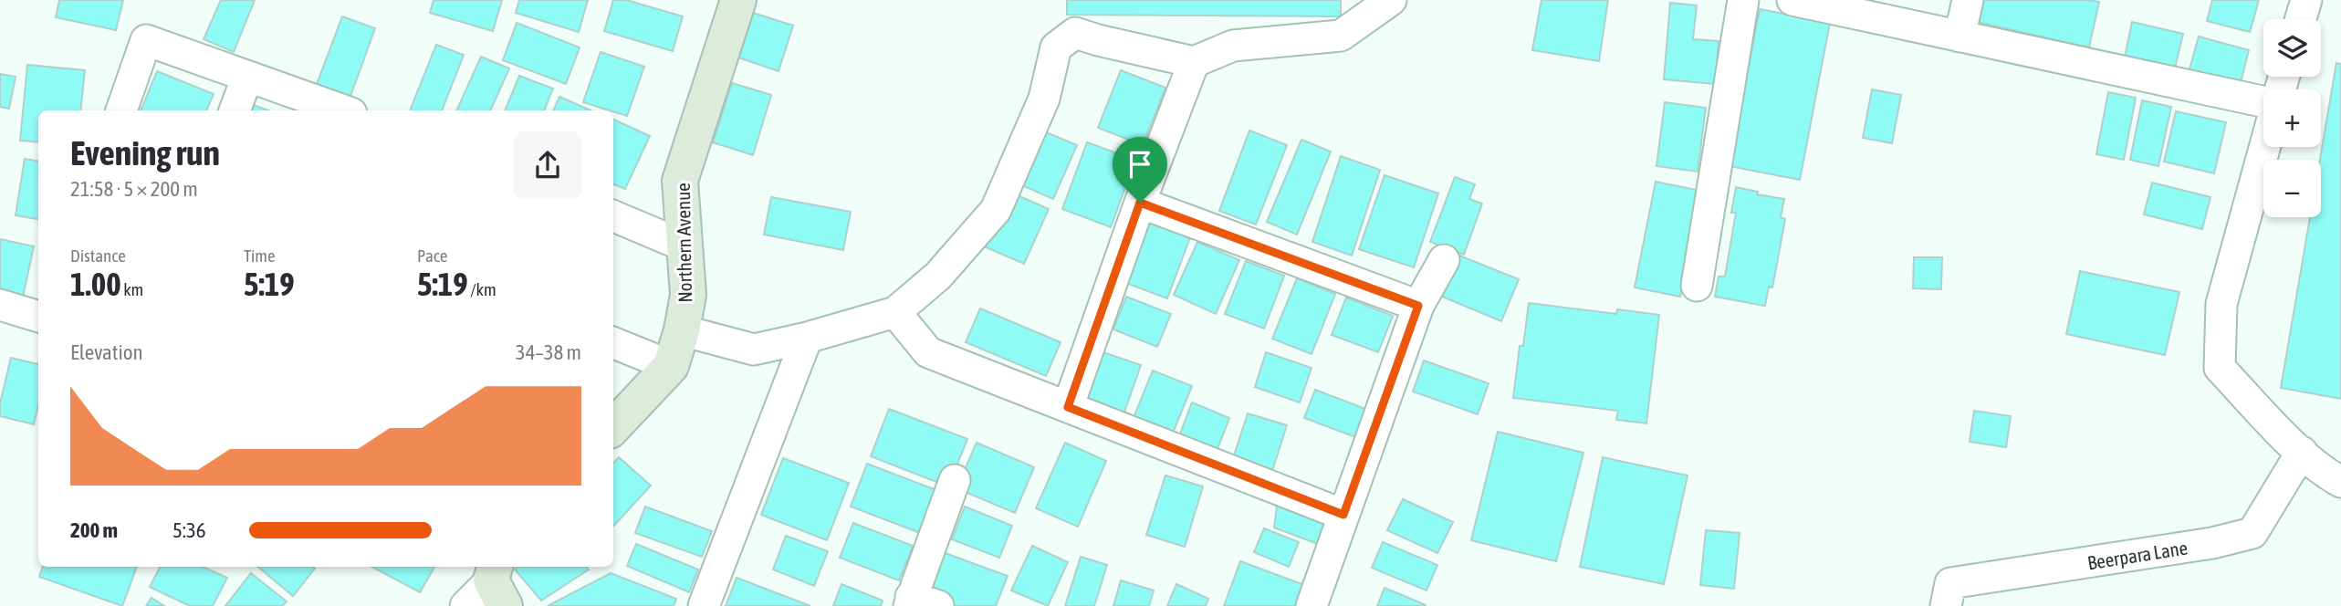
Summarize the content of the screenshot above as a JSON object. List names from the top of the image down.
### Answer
{
  "streets": {
    "street": ["Northern Avenue", "Beerpara Lane"]
  },
  "page": {
    "map_buttons": ["+", "−"],
    "heading": ["Evening run", "21:58 · 5 × 200 m"],
    "stats": [
      ["Distance", "1.00 km"],
      ["Time", "5:19"],
      ["Pace", "5:19 /km"]
    ],
    "chart": ["Elevation", "34–38 m"],
    "list": [
      {
        "name": "200 m",
        "note": "5:36"
      }
    ]
  }
}
